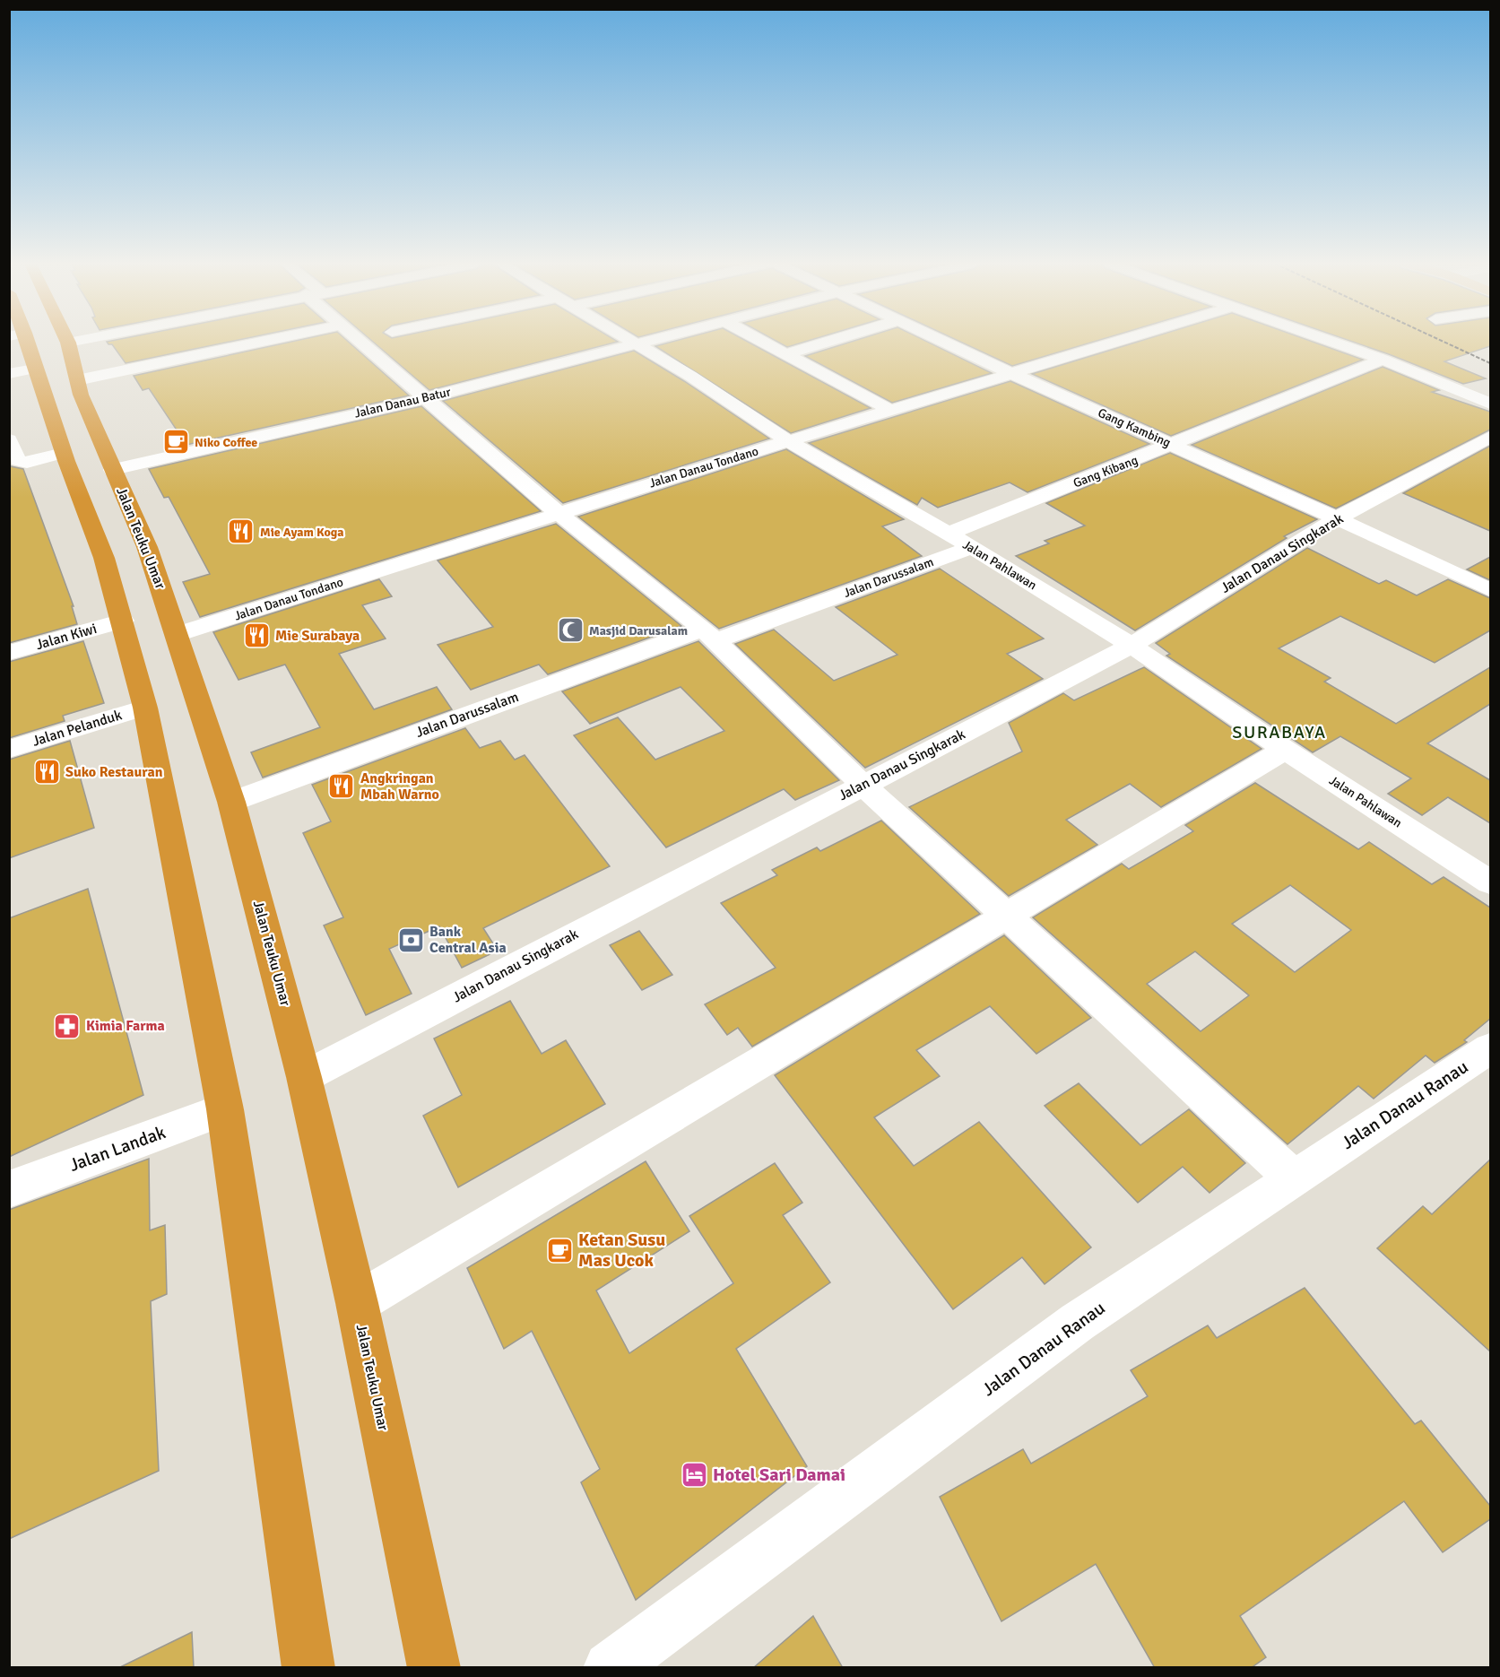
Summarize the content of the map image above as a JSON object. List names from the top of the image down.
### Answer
{
  "streets": {
    "highway": ["Jalan Teuku Umar"],
    "street": [
      "Jalan Danau Batur",
      "Gang Kambing",
      "Jalan Danau Tondano",
      "Gang Kibang",
      "Jalan Danau Singkarak",
      "Jalan Pahlawan",
      "Jalan Darussalam",
      "Jalan Kiwi",
      "Jalan Pelanduk",
      "Jalan Danau Ranau",
      "Jalan Landak"
    ]
  },
  "crossings": [
    ["Jalan Danau Batur", "Jalan Teuku Umar"],
    ["Jalan Danau Batur", "Jalan Pahlawan"],
    ["Gang Kambing", "Jalan Danau Tondano"],
    ["Gang Kambing", "Gang Kibang"],
    ["Gang Kambing", "Jalan Danau Singkarak"],
    ["Jalan Danau Tondano", "Jalan Teuku Umar"],
    ["Jalan Danau Tondano", "Jalan Pahlawan"],
    ["Gang Kibang", "Jalan Pahlawan"],
    ["Jalan Teuku Umar", "Jalan Danau Singkarak"],
    ["Jalan Teuku Umar", "Jalan Darussalam"],
    ["Jalan Teuku Umar", "Jalan Kiwi"],
    ["Jalan Teuku Umar", "Jalan Pelanduk"],
    ["Jalan Teuku Umar", "Jalan Landak"],
    ["Jalan Danau Singkarak", "Jalan Pahlawan"],
    ["Jalan Pahlawan", "Jalan Darussalam"]
  ],
  "districts": ["SURABAYA"],
  "places": {
    "cafe": ["Niko Coffee", "Ketan Susu Mas Ucok"],
    "restaurant": [
      "Mie Ayam Koga",
      "Mie Surabaya",
      "Suko Restauran",
      "Angkringan Mbah Warno"
    ],
    "mosque": ["Masjid Darusalam"],
    "bank": ["Bank Central Asia"],
    "pharmacy": ["Kimia Farma"],
    "hotel": ["Hotel Sari Damai"]
  }
}
